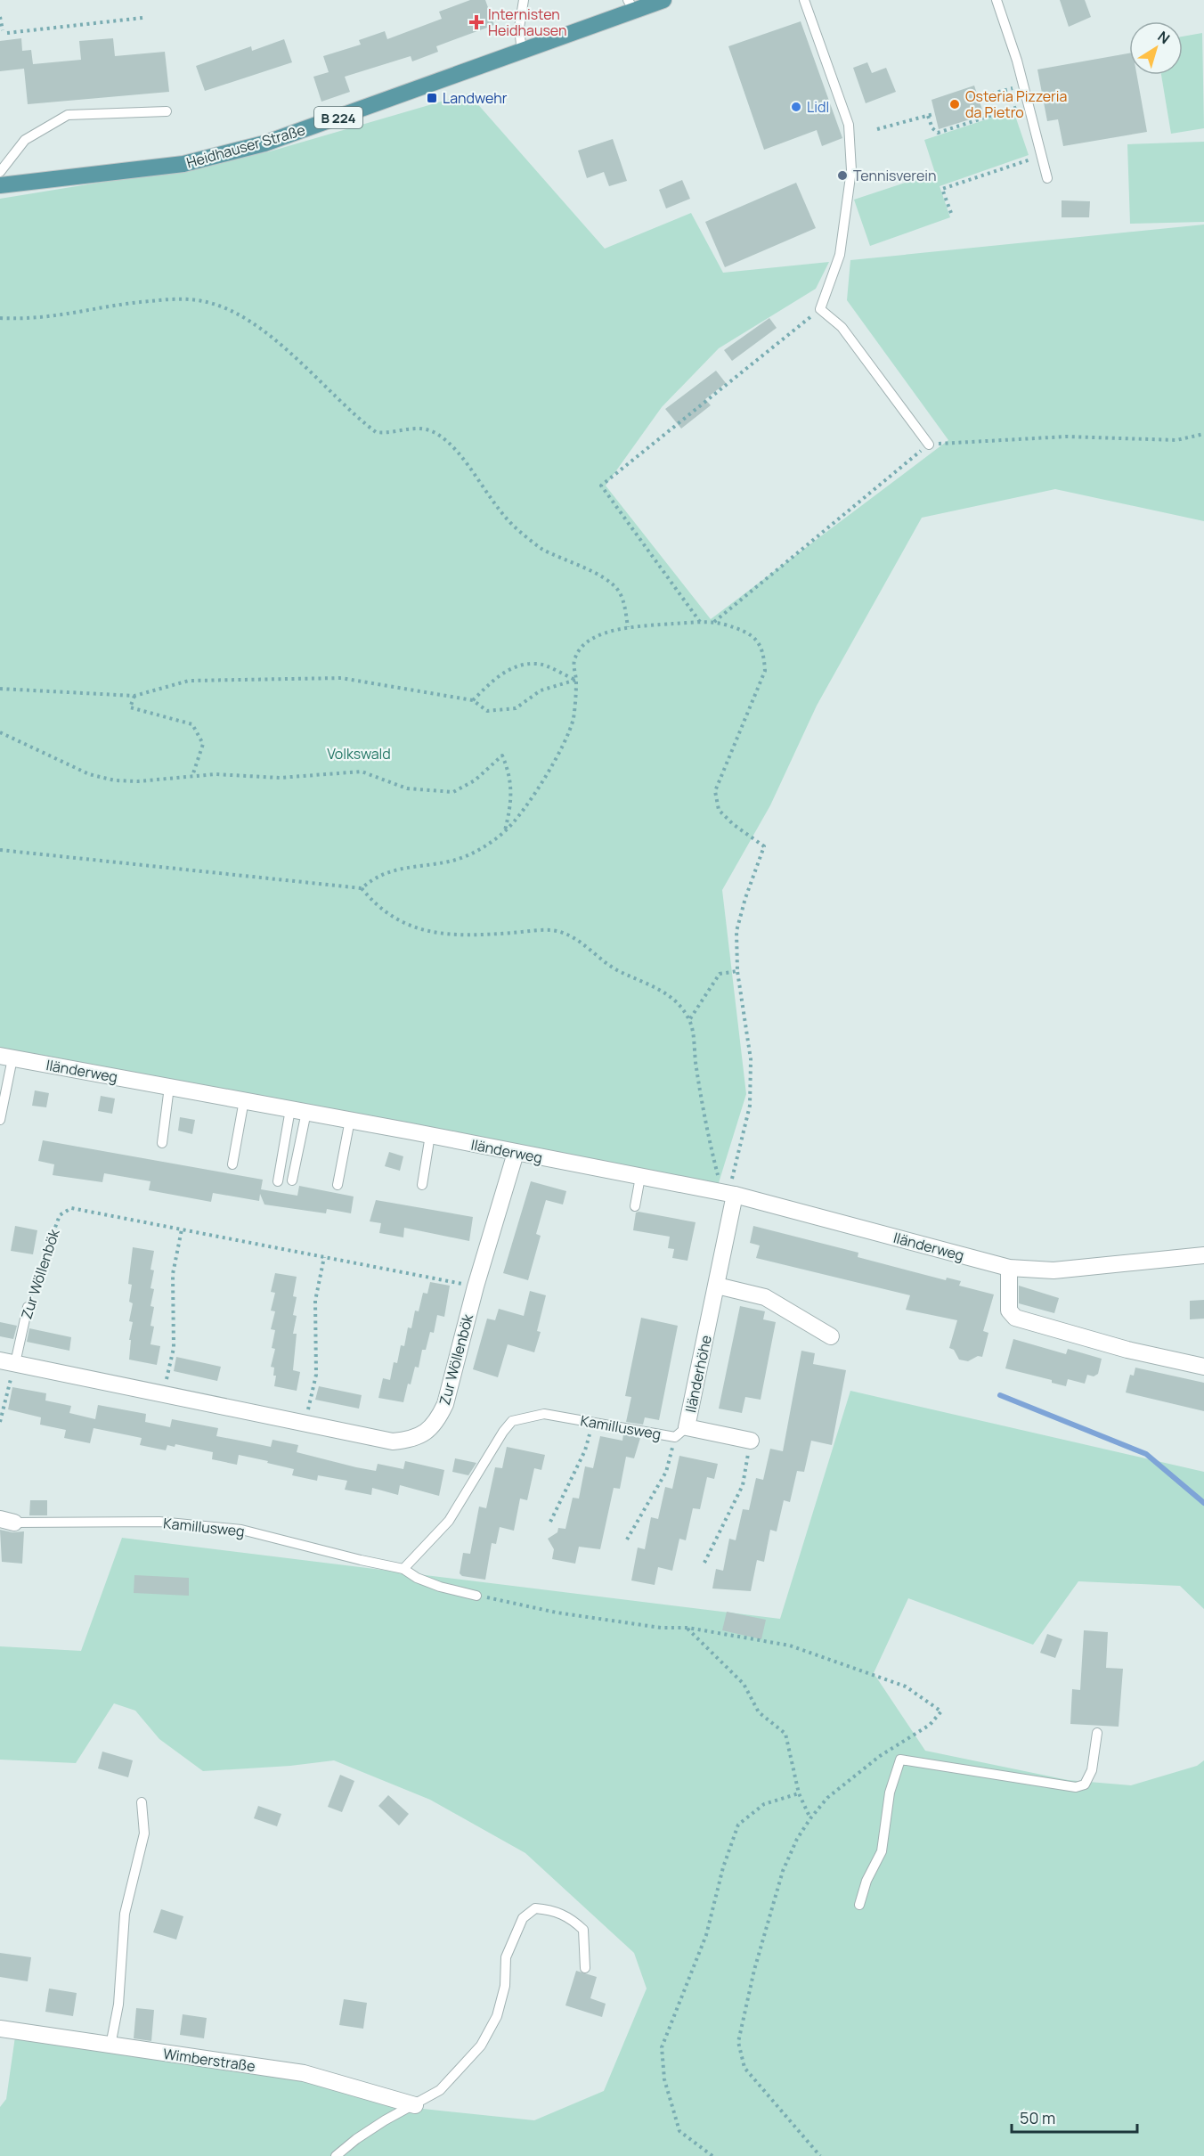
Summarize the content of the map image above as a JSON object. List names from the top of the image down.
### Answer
{
  "streets": {
    "main road": ["B 224", "Heidhauser Straße"],
    "street": [
      "Iländerweg",
      "Zur Wöllenbök",
      "Iländerhöhe",
      "Wimberstraße"
    ],
    "lane": ["Kamillusweg"]
  },
  "crossings": [
    ["Iländerweg", "Zur Wöllenbök"],
    ["Iländerweg", "Iländerhöhe"],
    ["Iländerhöhe", "Kamillusweg"]
  ],
  "parks": ["Volkswald"],
  "places": {
    "health": ["Internisten Heidhausen"],
    "transit": ["Landwehr"],
    "other": ["Osteria Pizzeria da Pietro", "Lidl", "Tennisverein"]
  },
  "scale_bar": "50 m",
  "north": "top right"
}
